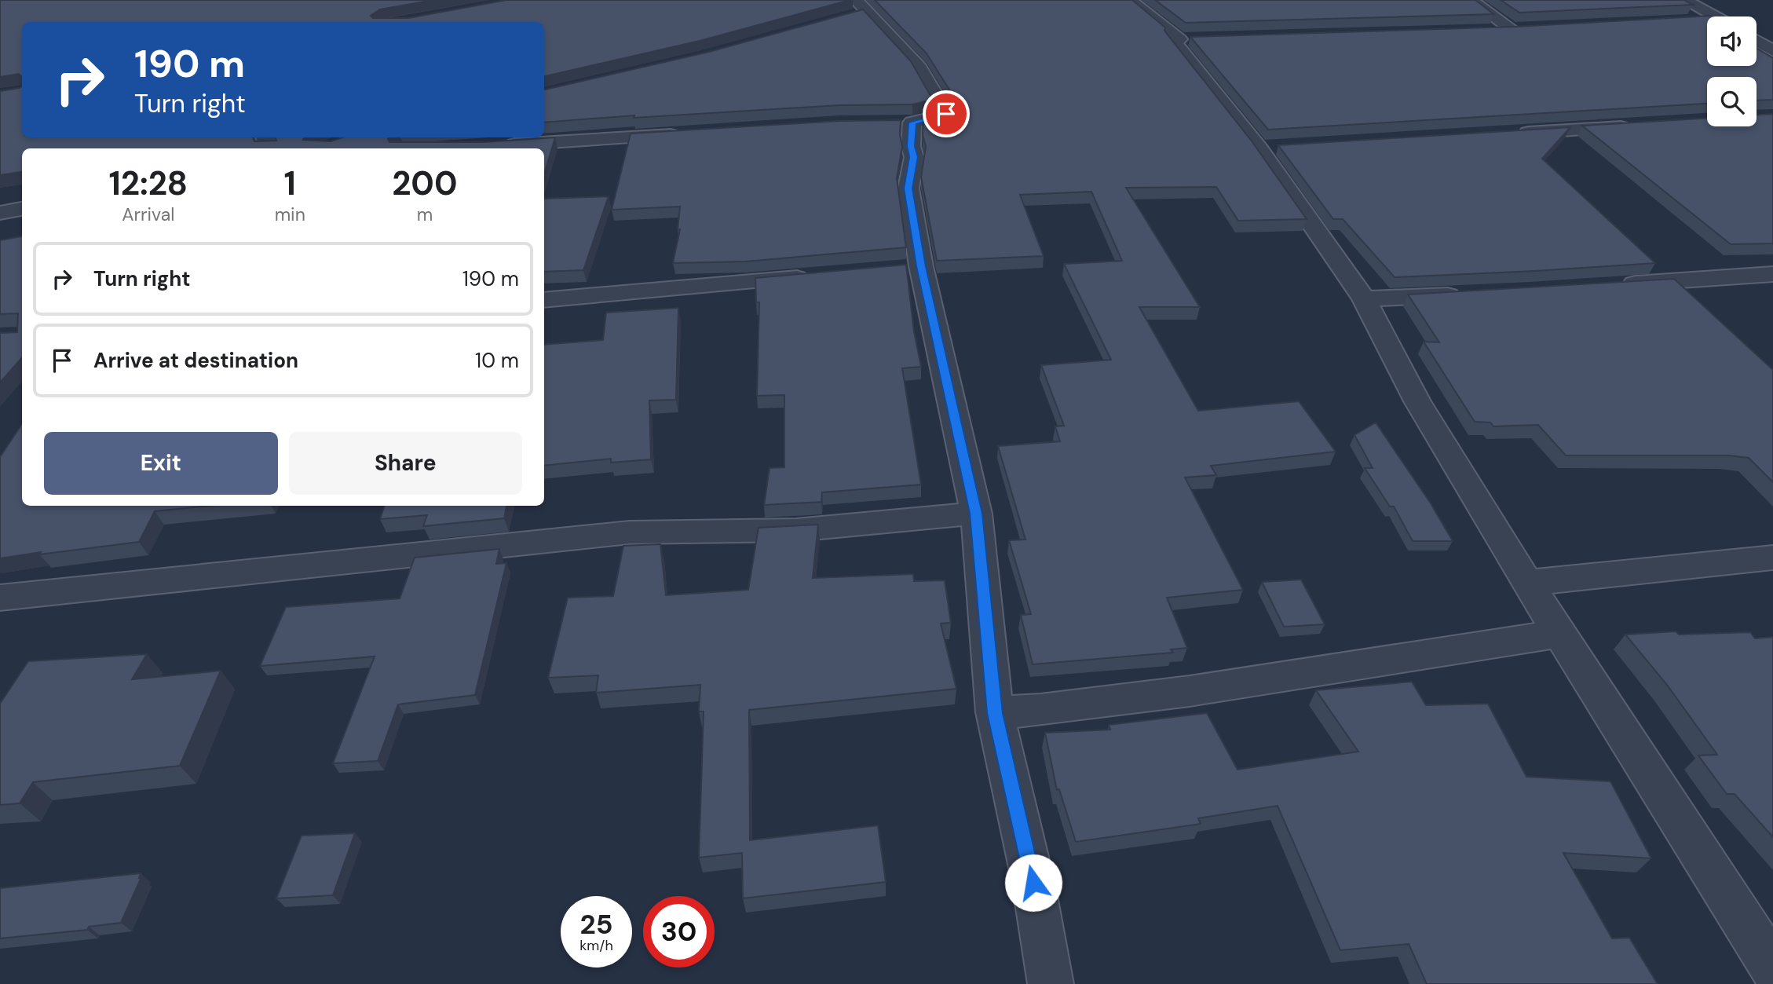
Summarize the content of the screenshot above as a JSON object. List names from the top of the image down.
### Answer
{
  "page": {
    "turn": ["190 m", "Turn right"],
    "eta": [
      "12:28",
      "Arrival",
      "1",
      "min",
      "200",
      "m"
    ],
    "list": [
      {
        "name": "Turn right",
        "value": "190 m"
      },
      {
        "name": "Arrive at destination",
        "value": "10 m"
      }
    ],
    "buttons": ["Exit", "Share"],
    "speed": "25 km/h",
    "limit": "30"
  }
}
